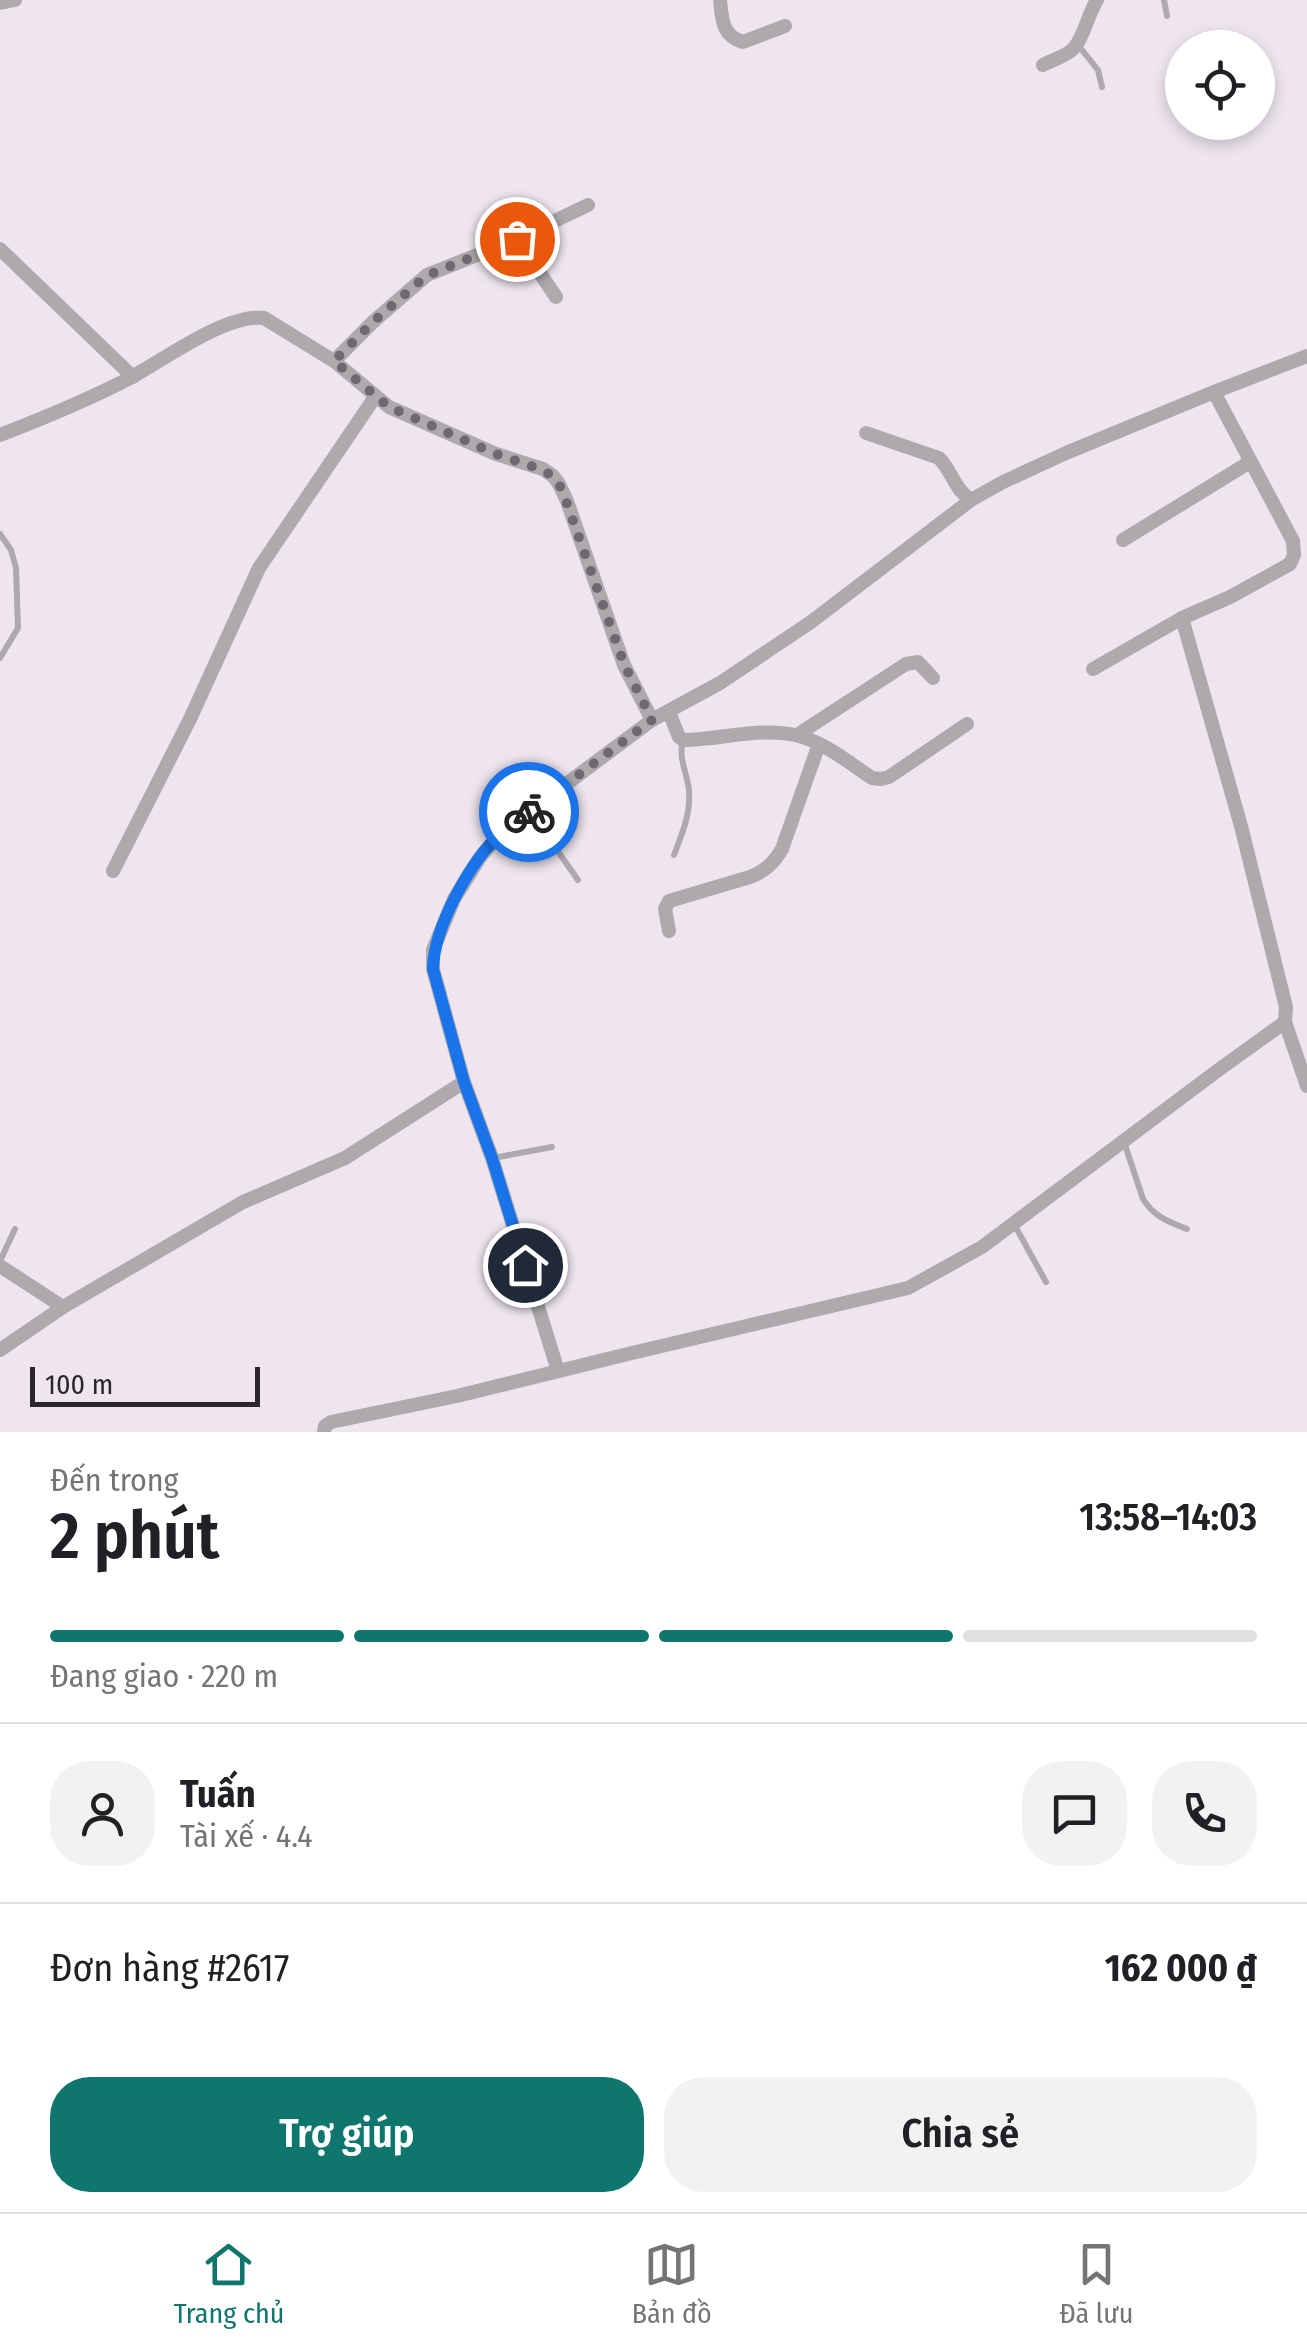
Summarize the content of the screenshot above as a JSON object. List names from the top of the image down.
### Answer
{
  "scale_bar": "100 m",
  "page": {
    "scale": "100 m",
    "heading": ["2 phút", "Đến trong", "13:58–14:03"],
    "panel": [
      "Tuấn",
      "Tài xế · 4.4",
      "Đơn hàng #2617",
      "162 000 ₫"
    ],
    "bar": "Đang giao · 220 m",
    "buttons": ["Trợ giúp", "Chia sẻ"],
    "tabs": ["Trang chủ", "Bản đồ", "Đã lưu"]
  }
}
